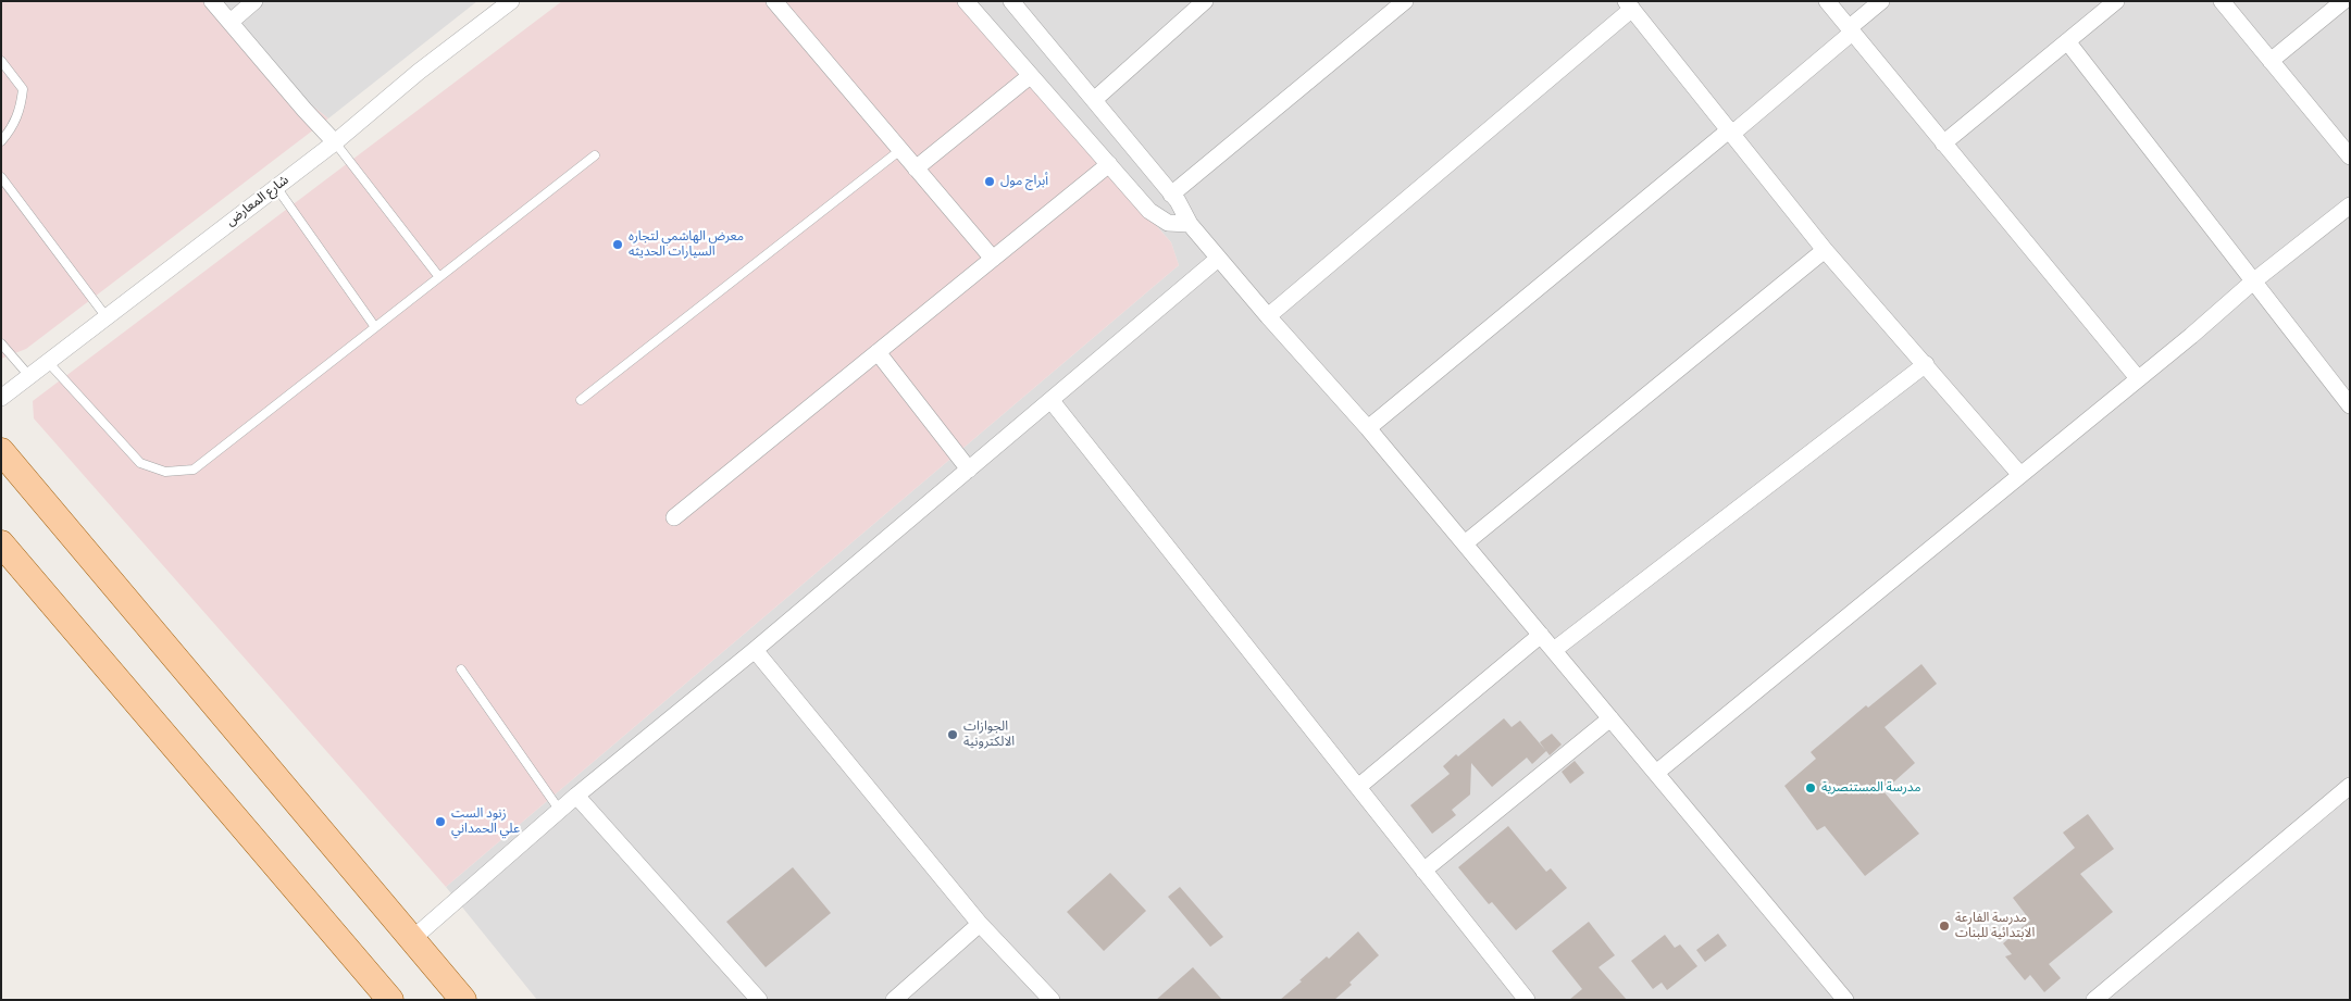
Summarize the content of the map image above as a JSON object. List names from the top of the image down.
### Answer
{
  "streets": {
    "street": ["شارع المعارض"]
  },
  "places": [
    "أبراج مول",
    "معرض الهاشمي لتجاره السيارات الحديثه",
    "الجوازات الالكترونية",
    "مدرسة المستنصرية",
    "زنود الست علي الحمداني",
    "مدرسة الفارعة الابتدائية للبنات"
  ]
}
